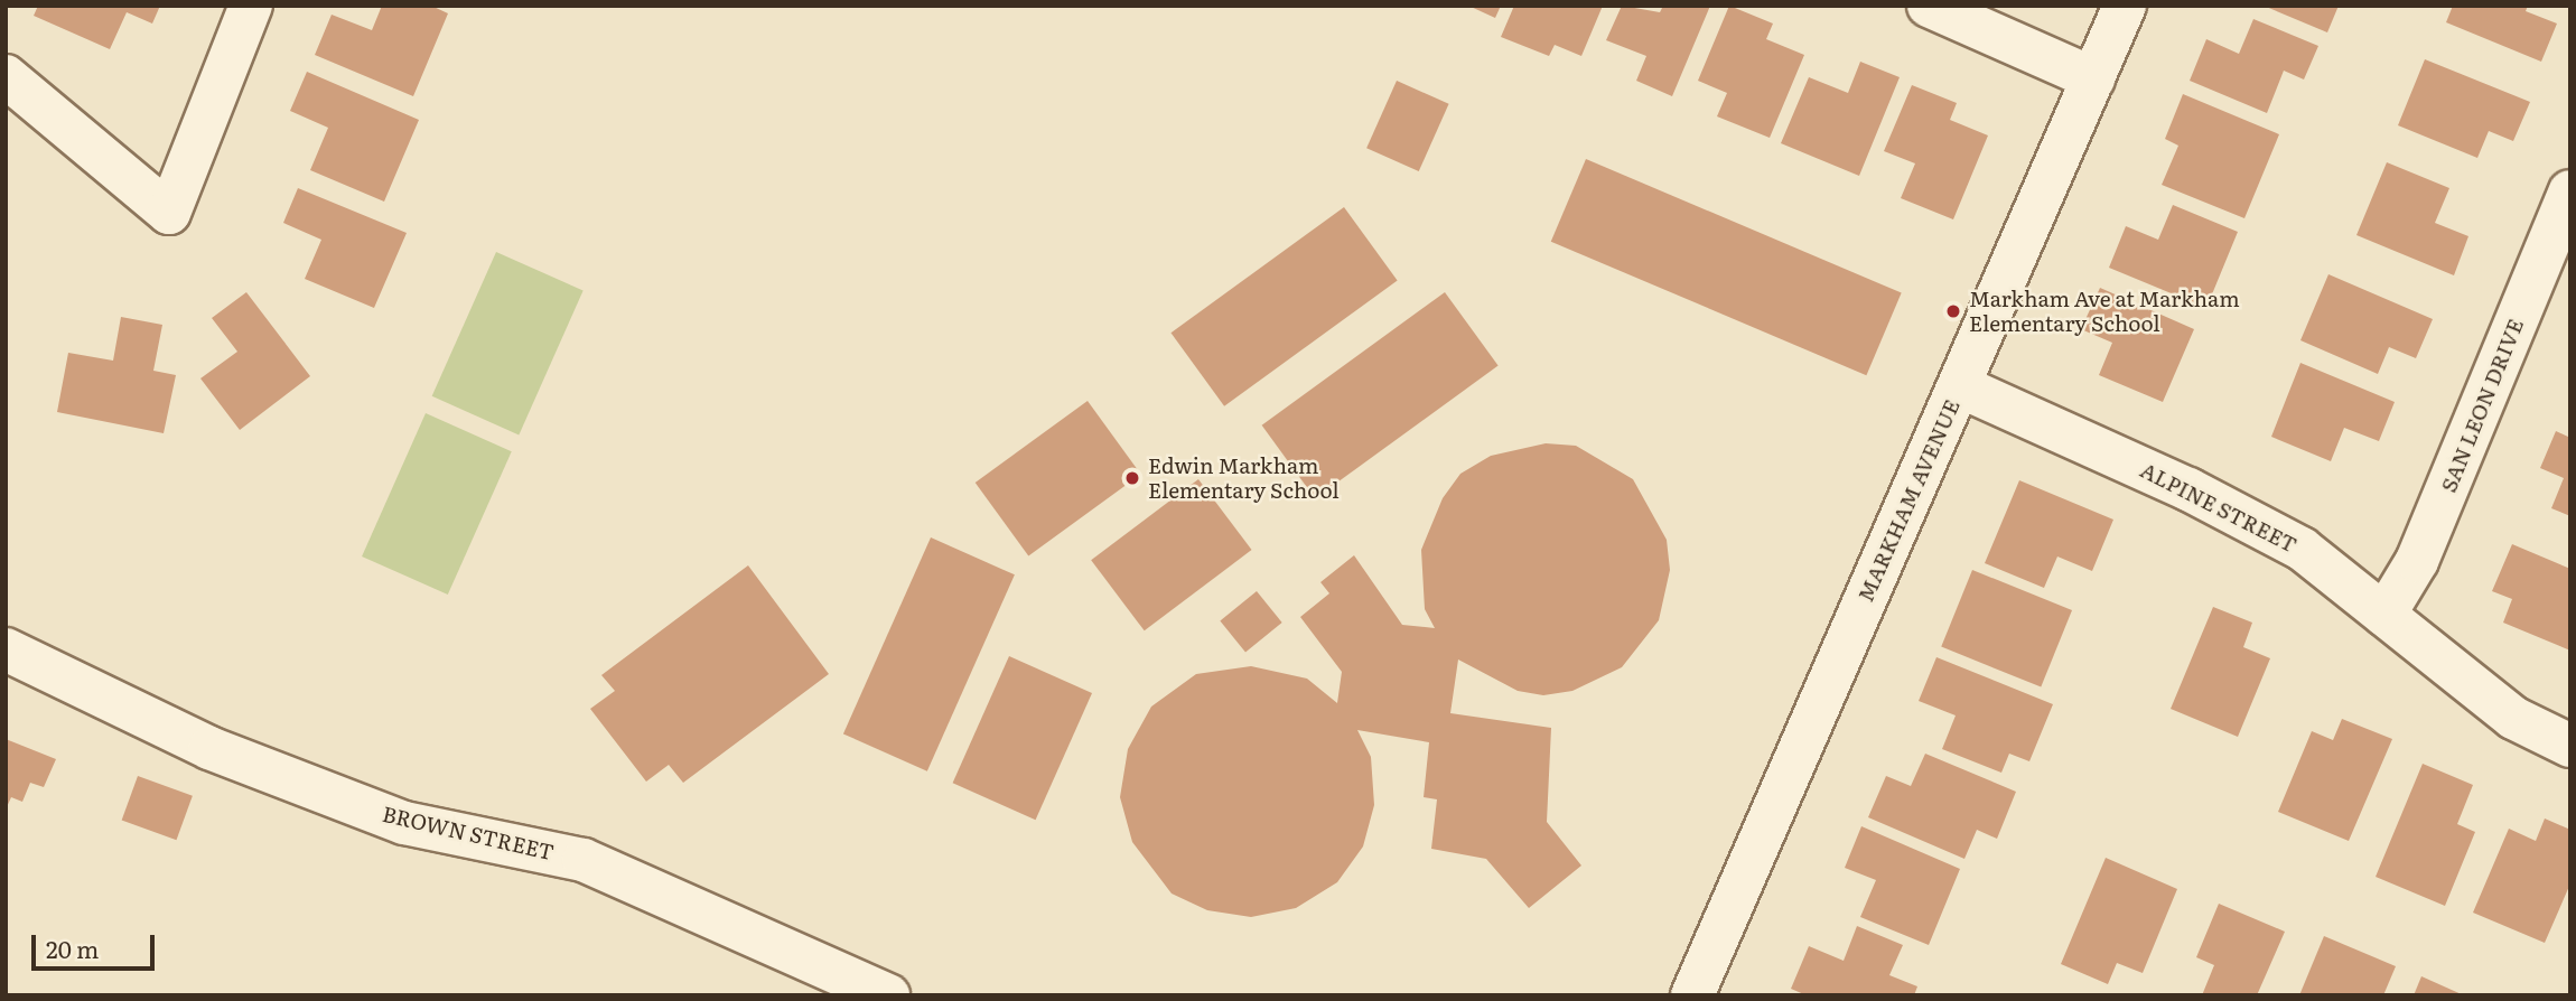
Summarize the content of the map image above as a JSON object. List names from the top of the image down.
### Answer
{
  "streets": {
    "street": [
      "SAN LEON DRIVE",
      "MARKHAM AVENUE",
      "ALPINE STREET",
      "BROWN STREET"
    ]
  },
  "crossings": [
    ["SAN LEON DRIVE", "ALPINE STREET"],
    ["MARKHAM AVENUE", "ALPINE STREET"]
  ],
  "places": ["Markham Ave at Markham Elementary School", "Edwin Markham Elementary School"],
  "scale_bar": "20 m"
}
